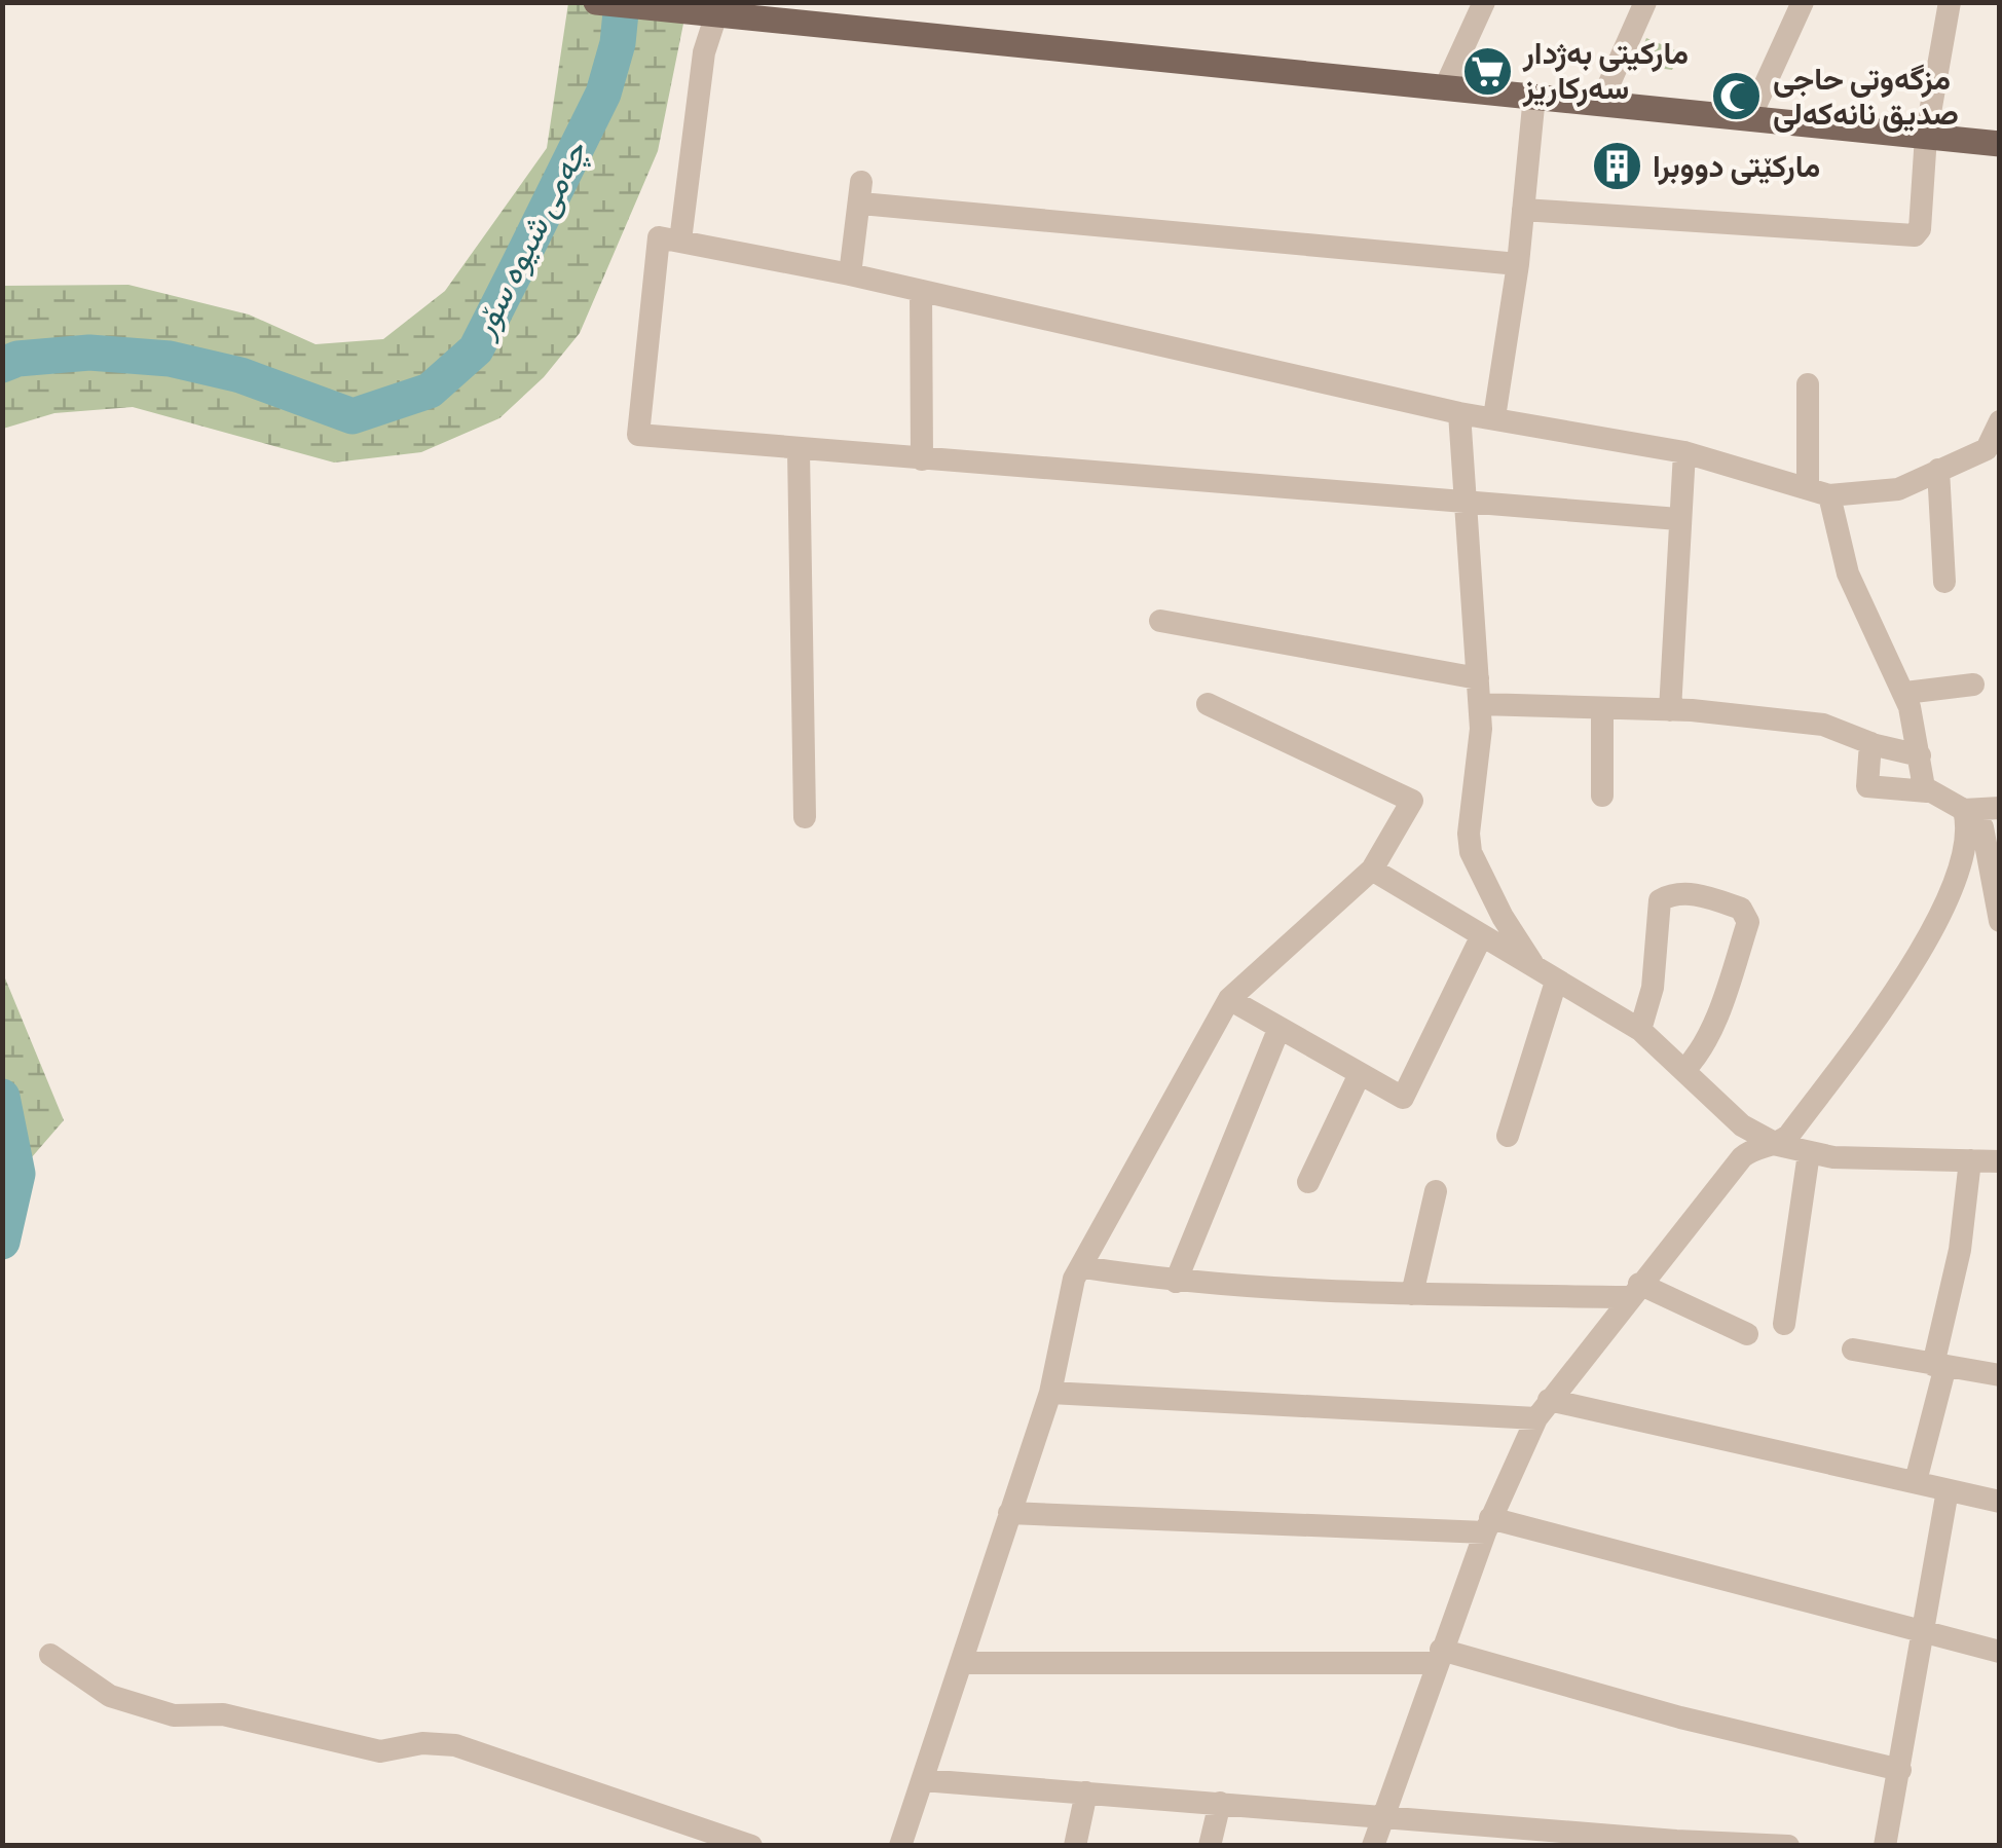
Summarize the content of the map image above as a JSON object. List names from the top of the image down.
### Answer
{
  "water": ["چەمی شیوە سۆر"],
  "places": {
    "supermarket": ["مارکیتی بەژدار سەرکاریز"],
    "mosque": ["مزگەوتی حاجی صدیق نانەکەلی"],
    "building": ["ماركێتى دووبرا"]
  }
}
